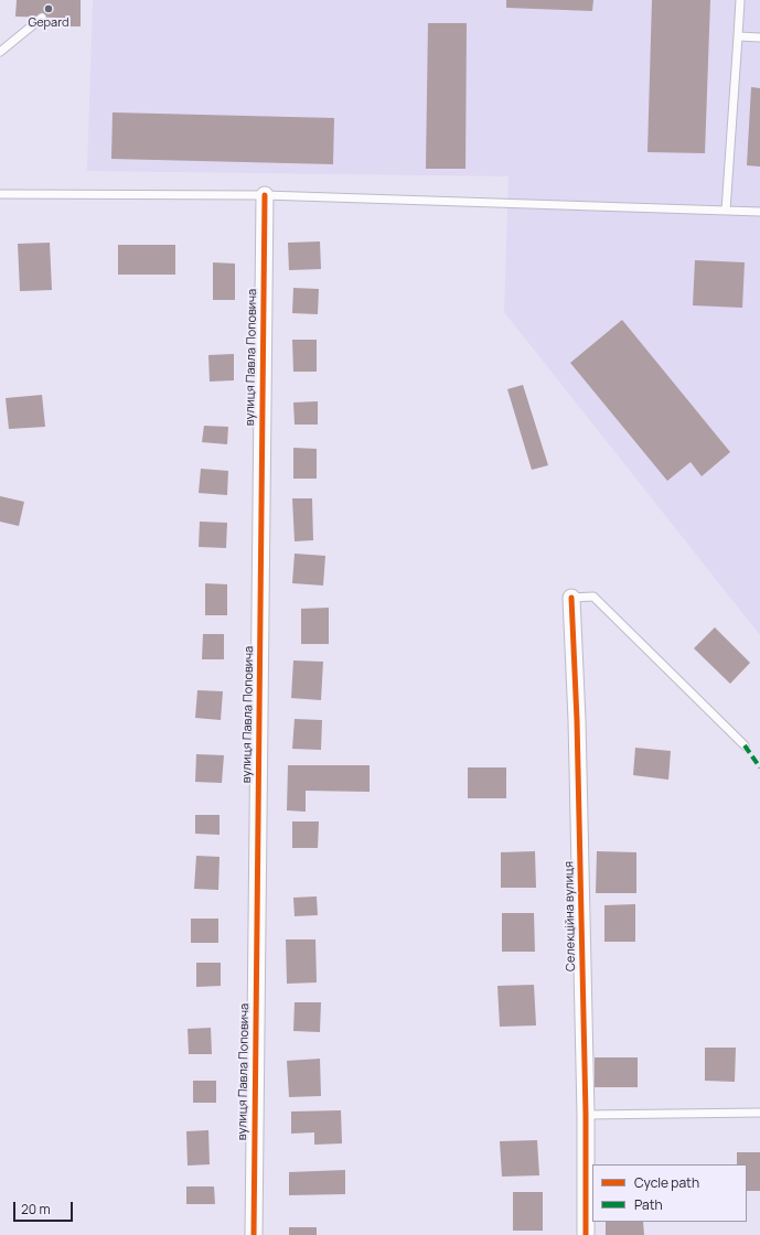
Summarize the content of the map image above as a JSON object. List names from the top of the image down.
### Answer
{
  "streets": {
    "street": ["вулиця Павла Поповича", "Селекційна вулиця"]
  },
  "places": ["Gepard"],
  "legend": ["Cycle path", "Path"],
  "scale_bar": "20 m"
}
